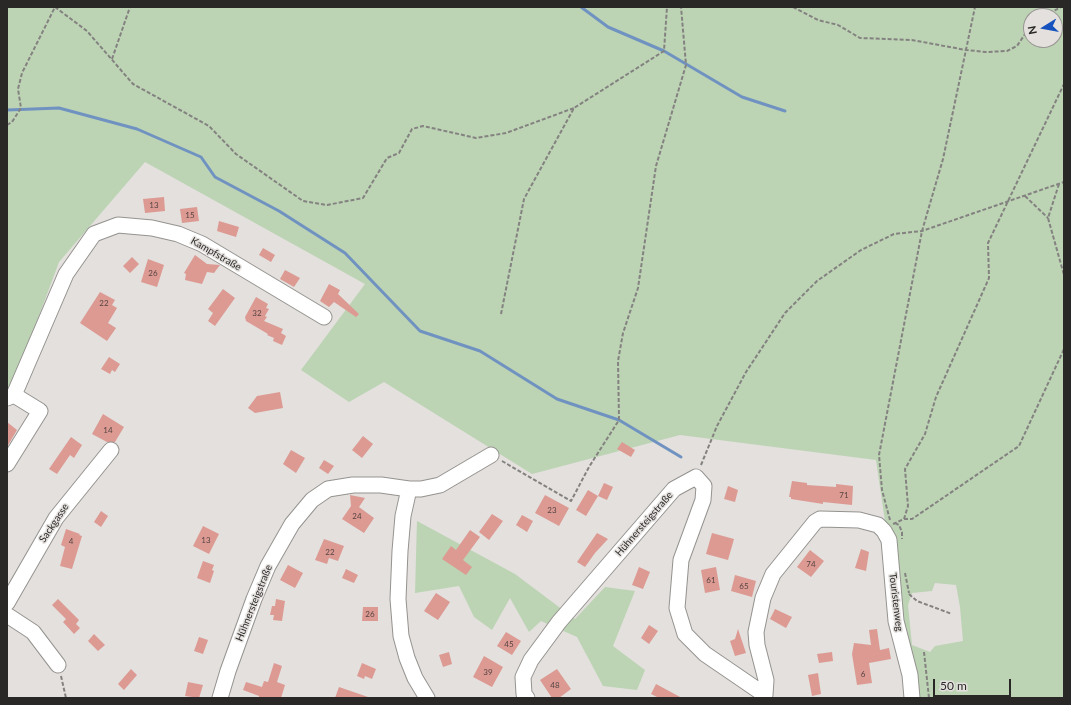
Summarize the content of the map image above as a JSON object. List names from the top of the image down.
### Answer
{
  "streets": {
    "street": [
      "Kampfstraße",
      "Sackgasse",
      "Hühnersteigstraße",
      "Touristenweg"
    ]
  },
  "house_numbers": [
    "13",
    "15",
    "26",
    "22",
    "32",
    "14",
    "71",
    "23",
    "24",
    "13",
    "4",
    "22",
    "74",
    "61",
    "65",
    "26",
    "45",
    "39",
    "6",
    "48"
  ],
  "scale_bar": "50 m",
  "north": "left"
}
